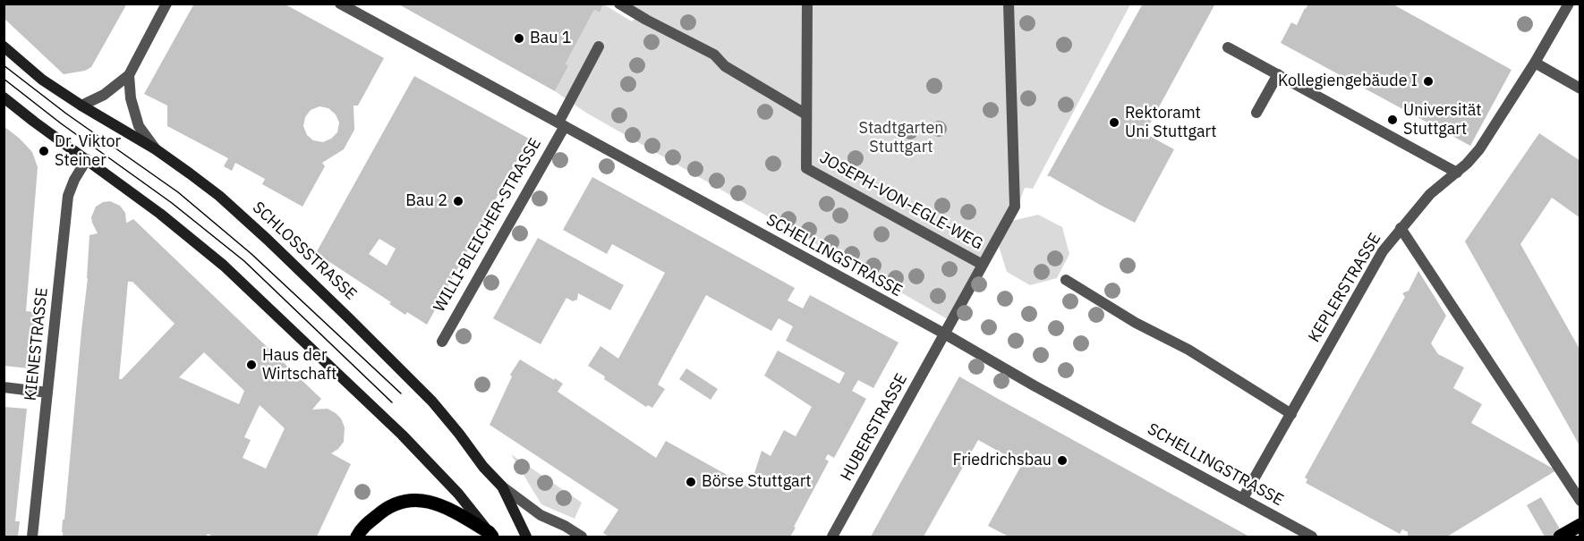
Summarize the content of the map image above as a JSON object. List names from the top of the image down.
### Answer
{
  "streets": {
    "main road": ["SCHLOSSSTRASSE"],
    "street": [
      "JOSEPH-VON-EGLE-WEG",
      "WILLI-BLEICHER-STRASSE",
      "SCHELLINGSTRASSE",
      "KEPLERSTRASSE",
      "KIENESTRASSE",
      "HUBERSTRASSE"
    ]
  },
  "crossings": [
    ["JOSEPH-VON-EGLE-WEG", "HUBERSTRASSE"],
    ["WILLI-BLEICHER-STRASSE", "SCHELLINGSTRASSE"],
    ["SCHELLINGSTRASSE", "KEPLERSTRASSE"],
    ["SCHELLINGSTRASSE", "HUBERSTRASSE"]
  ],
  "parks": ["Stadtgarten Stuttgart"],
  "places": [
    "Bau 1",
    "Kollegiengebäude I",
    "Universität Stuttgart",
    "Rektoramt Uni Stuttgart",
    "Dr. Viktor Steiner",
    "Bau 2",
    "Haus der Wirtschaft",
    "Friedrichsbau",
    "Börse Stuttgart"
  ]
}
